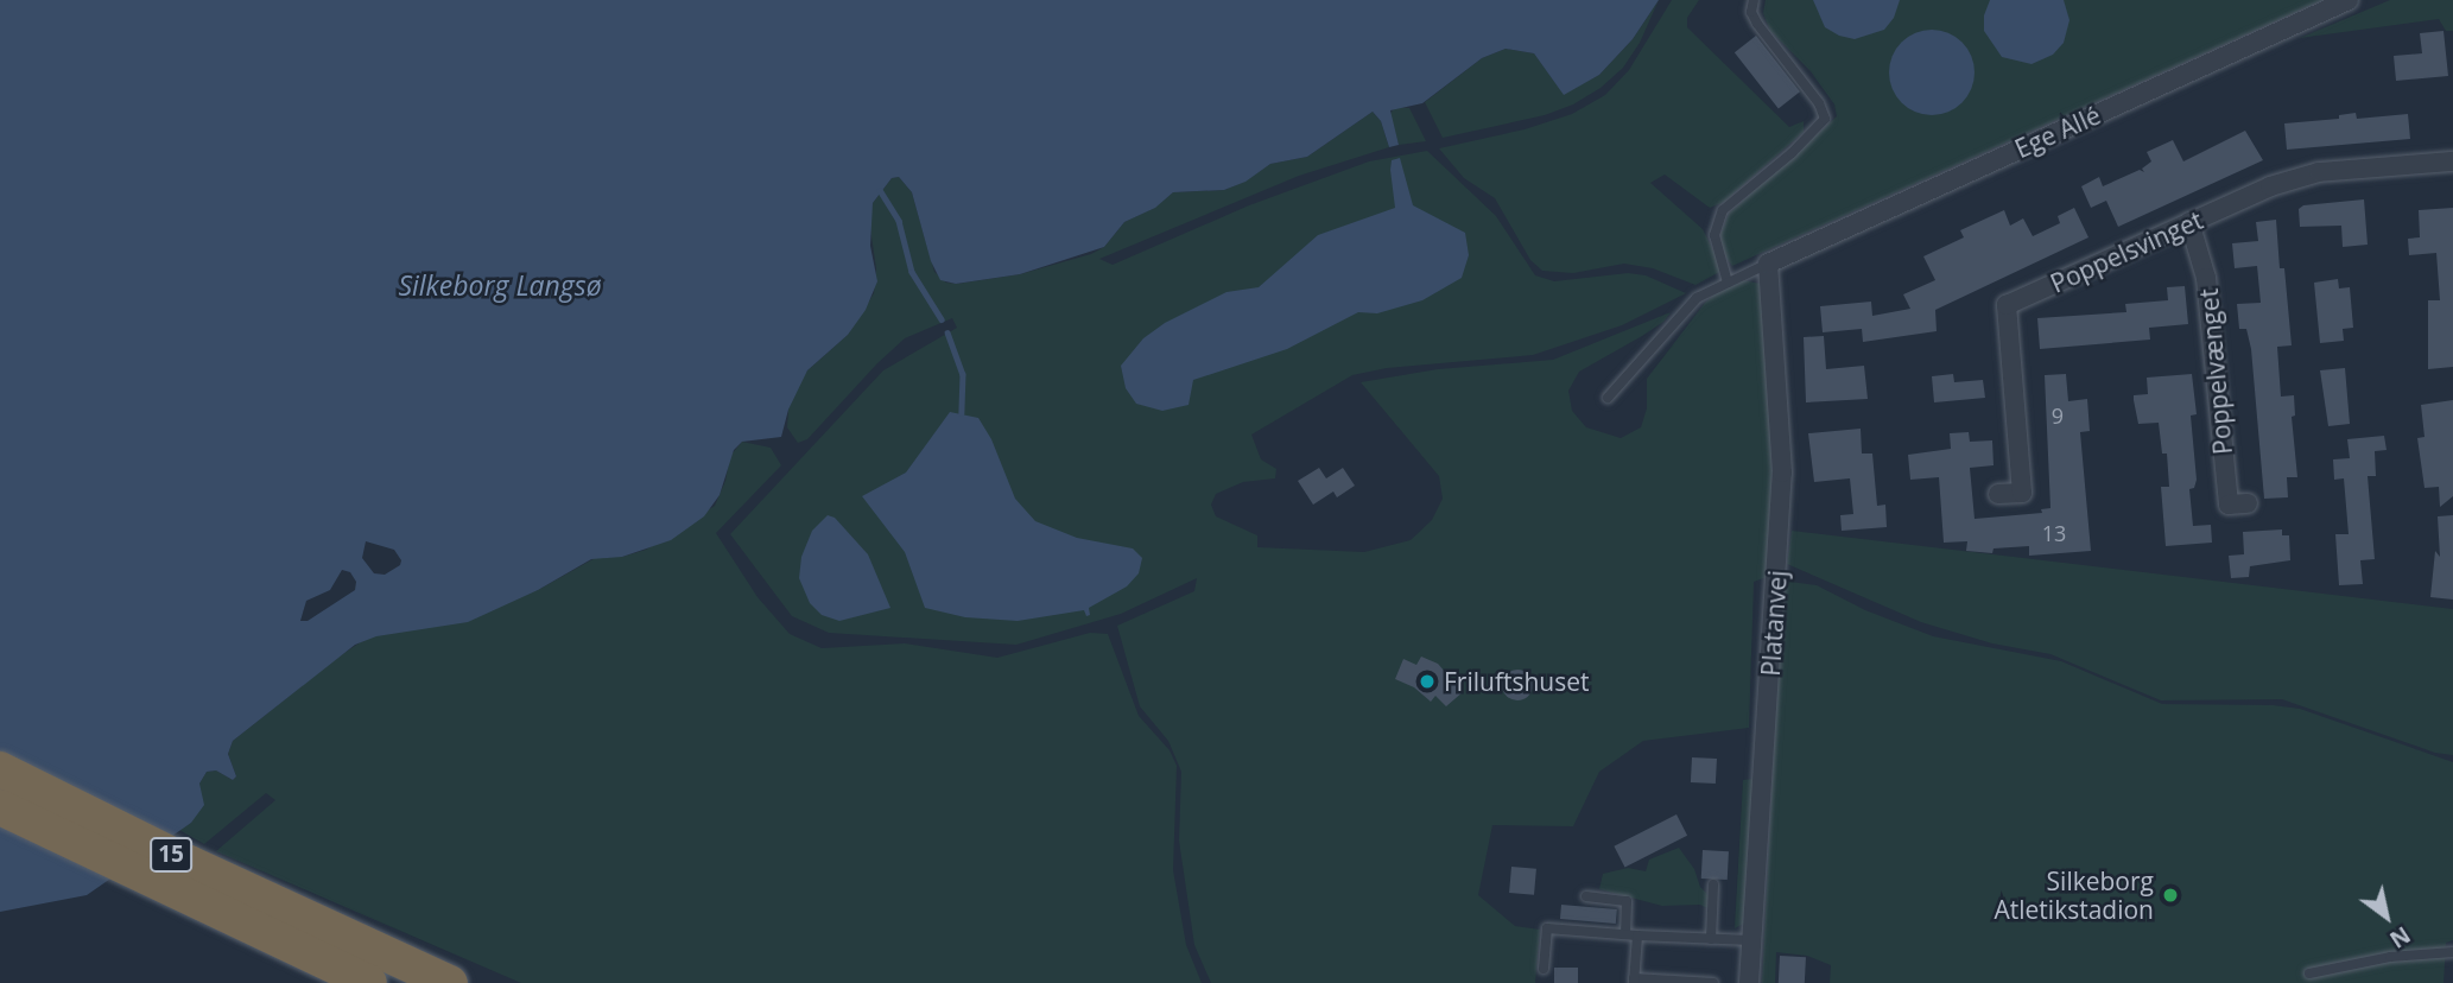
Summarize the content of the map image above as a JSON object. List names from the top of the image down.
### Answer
{
  "streets": {
    "highway": ["15"],
    "street": [
      "Ege Allé",
      "Poppelsvinget",
      "Poppelvænget",
      "Platanvej"
    ]
  },
  "crossings": [
    ["Ege Allé", "Platanvej"],
    ["Poppelsvinget", "Poppelvænget"]
  ],
  "water": ["Silkeborg Langsø"],
  "places": ["Friluftshuset", "Silkeborg Atletikstadion"],
  "house_numbers": ["9", "13"],
  "north": "bottom right"
}
